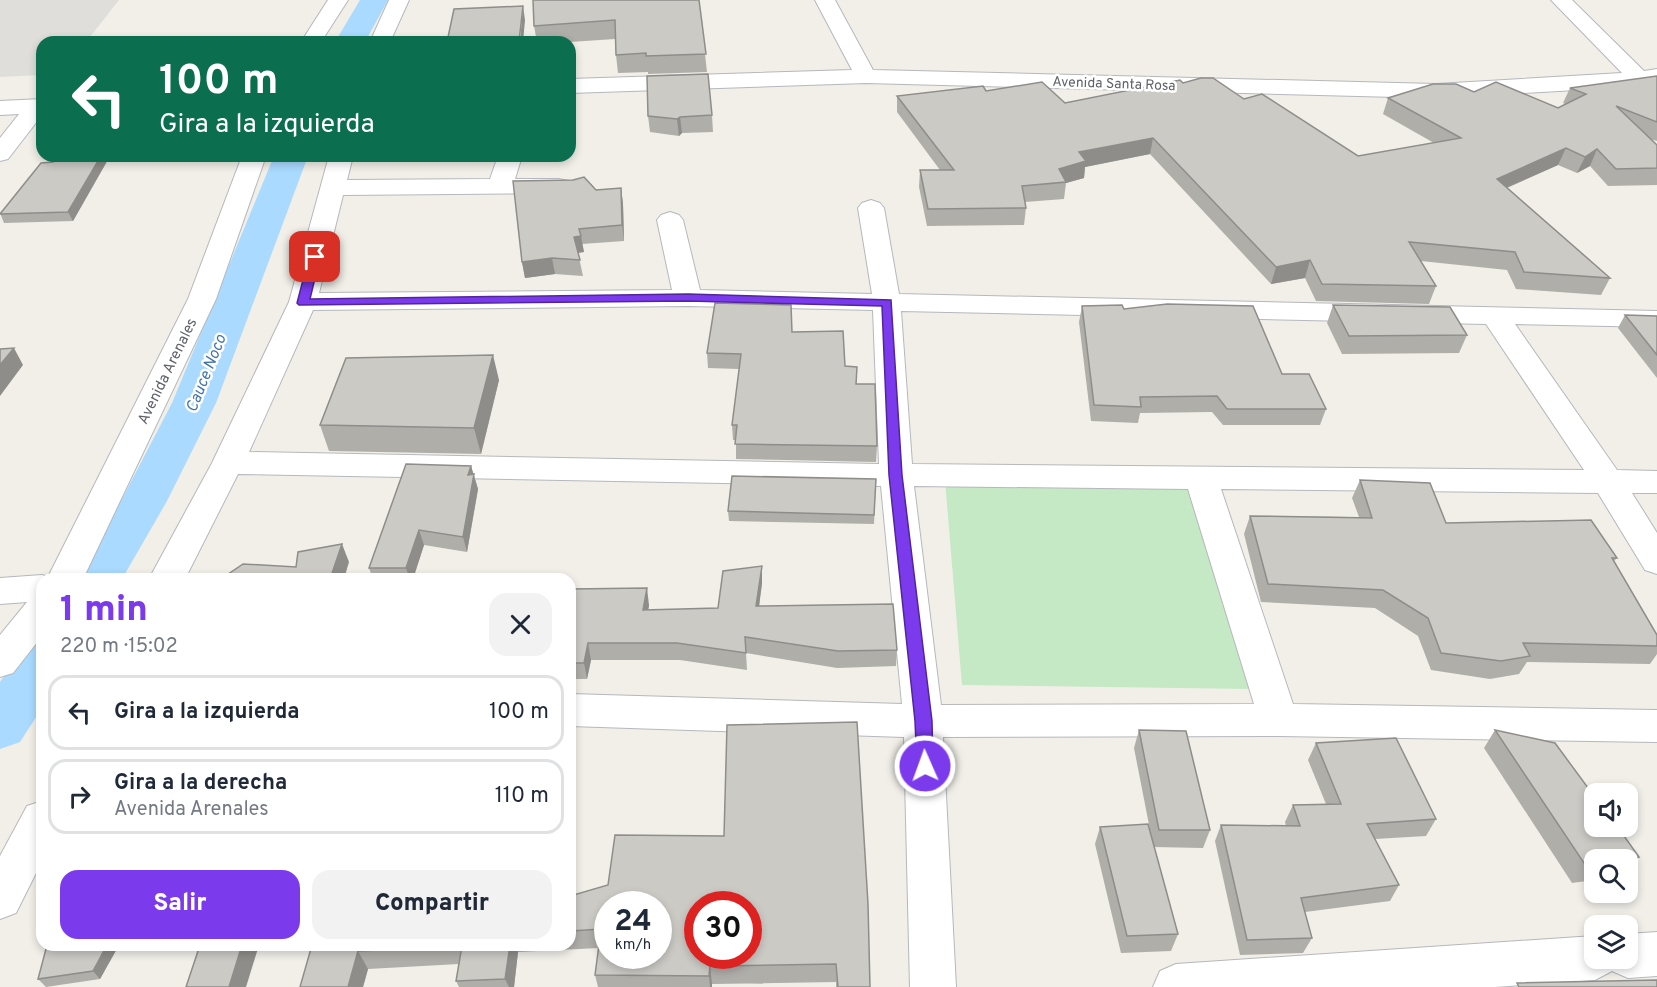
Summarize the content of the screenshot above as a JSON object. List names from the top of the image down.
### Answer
{
  "streets": {
    "street": ["Avenida Santa Rosa", "Avenida Arenales"]
  },
  "water": ["Cauce Noco"],
  "page": {
    "turn": ["100 m", "Gira a la izquierda"],
    "heading": ["1 min", "220 m · 15:02"],
    "list": [
      {
        "name": "Gira a la izquierda",
        "value": "100 m"
      },
      {
        "name": "Gira a la derecha",
        "note": "Avenida Arenales",
        "value": "110 m"
      }
    ],
    "buttons": ["Salir", "Compartir"],
    "speed": "24 km/h",
    "limit": "30"
  }
}
